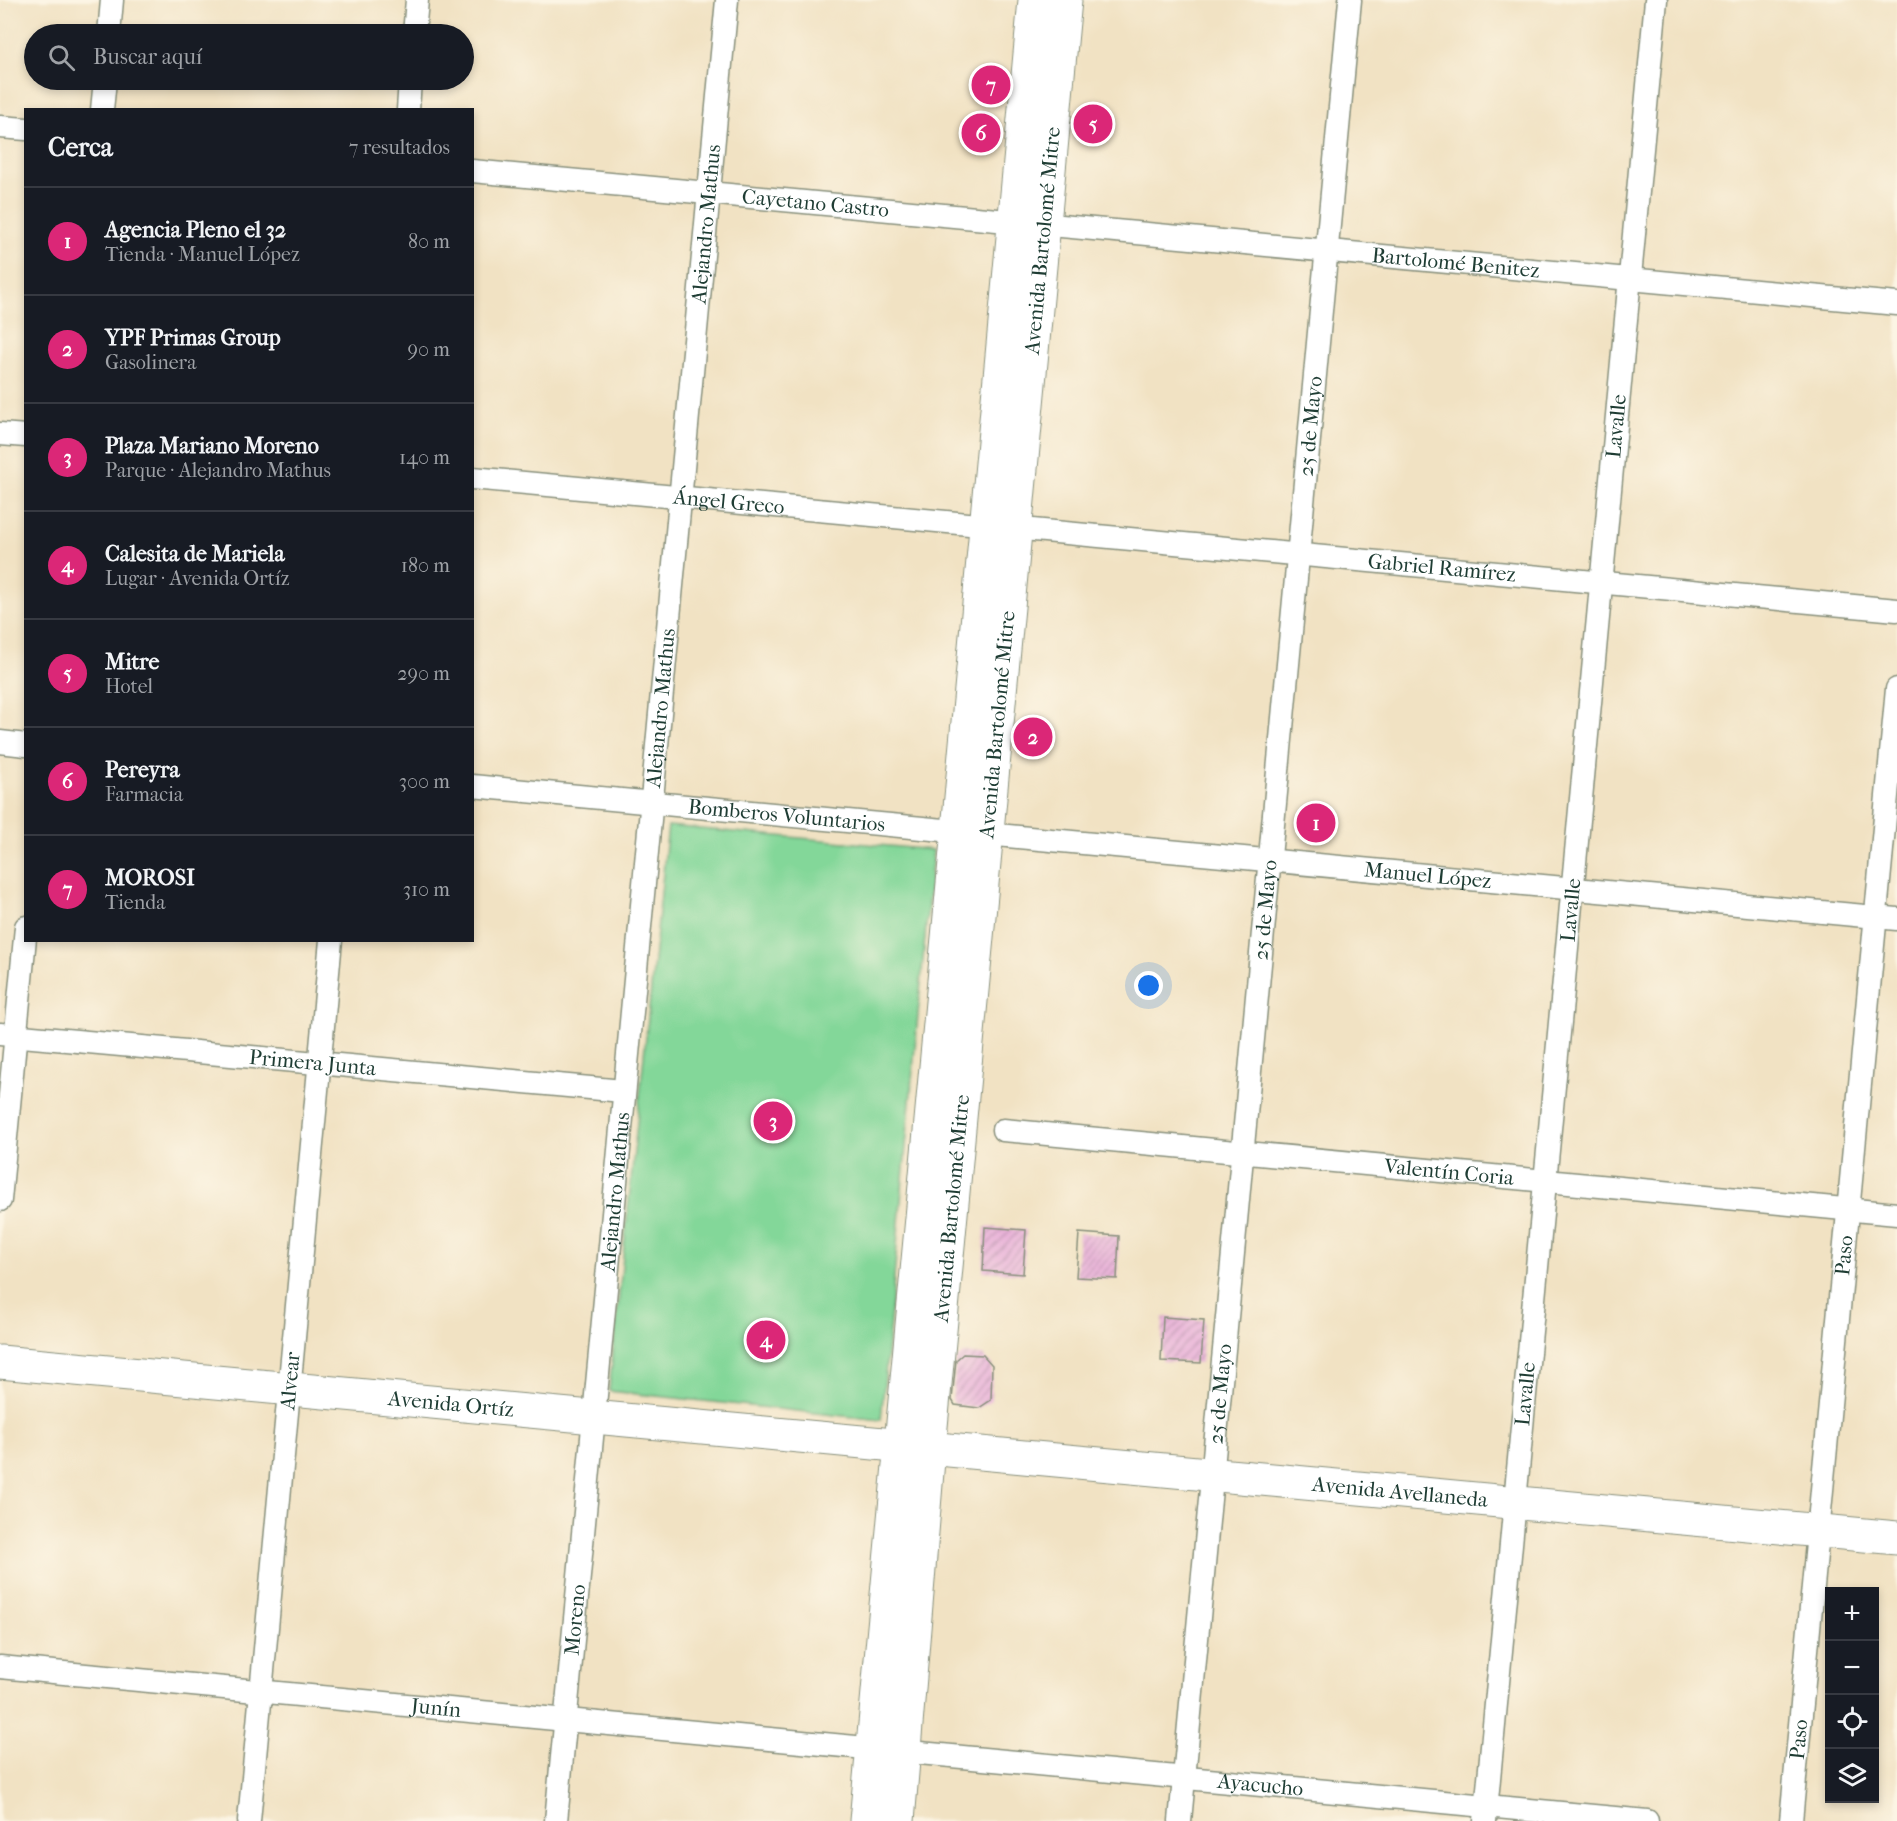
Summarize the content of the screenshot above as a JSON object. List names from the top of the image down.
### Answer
{
  "streets": {
    "main road": ["Avenida Bartolomé Mitre", "Avenida Ortíz", "Avenida Avellaneda"],
    "street": [
      "Cayetano Castro",
      "Alejandro Mathus",
      "Bartolomé Benitez",
      "25 de Mayo",
      "Lavalle",
      "Ángel Greco",
      "Gabriel Ramírez",
      "Bomberos Voluntarios",
      "Manuel López",
      "Primera Junta",
      "Valentín Coria",
      "Paso",
      "Alvear",
      "Moreno",
      "Junín",
      "Ayacucho"
    ]
  },
  "crossings": [
    ["Cayetano Castro", "Alejandro Mathus"],
    ["Cayetano Castro", "Avenida Bartolomé Mitre"],
    ["Cayetano Castro", "Bartolomé Benitez"],
    ["Alejandro Mathus", "Ángel Greco"],
    ["Alejandro Mathus", "Bomberos Voluntarios"],
    ["Alejandro Mathus", "Primera Junta"],
    ["Alejandro Mathus", "Avenida Ortíz"],
    ["Alejandro Mathus", "Moreno"],
    ["Avenida Bartolomé Mitre", "Bartolomé Benitez"],
    ["Avenida Bartolomé Mitre", "Ángel Greco"],
    ["Avenida Bartolomé Mitre", "Gabriel Ramírez"],
    ["Avenida Bartolomé Mitre", "Bomberos Voluntarios"],
    ["Avenida Bartolomé Mitre", "Manuel López"],
    ["Avenida Bartolomé Mitre", "Avenida Ortíz"],
    ["Avenida Bartolomé Mitre", "Avenida Avellaneda"],
    ["Avenida Bartolomé Mitre", "Junín"],
    ["Avenida Bartolomé Mitre", "Ayacucho"],
    ["Bartolomé Benitez", "25 de Mayo"],
    ["Bartolomé Benitez", "Lavalle"],
    ["25 de Mayo", "Gabriel Ramírez"],
    ["25 de Mayo", "Manuel López"],
    ["25 de Mayo", "Valentín Coria"],
    ["25 de Mayo", "Avenida Avellaneda"],
    ["25 de Mayo", "Ayacucho"],
    ["Lavalle", "Gabriel Ramírez"],
    ["Lavalle", "Manuel López"],
    ["Lavalle", "Valentín Coria"],
    ["Lavalle", "Avenida Avellaneda"],
    ["Lavalle", "Ayacucho"],
    ["Ángel Greco", "Gabriel Ramírez"],
    ["Bomberos Voluntarios", "Manuel López"],
    ["Manuel López", "Paso"],
    ["Primera Junta", "Alvear"],
    ["Valentín Coria", "Paso"],
    ["Paso", "Avenida Avellaneda"],
    ["Alvear", "Avenida Ortíz"],
    ["Alvear", "Junín"],
    ["Avenida Ortíz", "Avenida Avellaneda"],
    ["Avenida Ortíz", "Moreno"],
    ["Moreno", "Junín"],
    ["Junín", "Ayacucho"]
  ],
  "page": {
    "search": "Buscar aquí",
    "pins": [
      "7",
      "5",
      "6",
      "2",
      "1",
      "3",
      "4"
    ],
    "heading": ["Cerca", "7 resultados"],
    "list": [
      {
        "mark": "1",
        "name": "Agencia Pleno el 32",
        "note": "Tienda · Manuel López",
        "value": "80 m"
      },
      {
        "mark": "2",
        "name": "YPF Primas Group",
        "note": "Gasolinera",
        "value": "90 m"
      },
      {
        "mark": "3",
        "name": "Plaza Mariano Moreno",
        "note": "Parque · Alejandro Mathus",
        "value": "140 m"
      },
      {
        "mark": "4",
        "name": "Calesita de Mariela",
        "note": "Lugar · Avenida Ortíz",
        "value": "180 m"
      },
      {
        "mark": "5",
        "name": "Mitre",
        "note": "Hotel",
        "value": "290 m"
      },
      {
        "mark": "6",
        "name": "Pereyra",
        "note": "Farmacia",
        "value": "300 m"
      },
      {
        "mark": "7",
        "name": "MOROSI",
        "note": "Tienda",
        "value": "310 m"
      }
    ],
    "map_buttons": ["+", "−"]
  }
}
